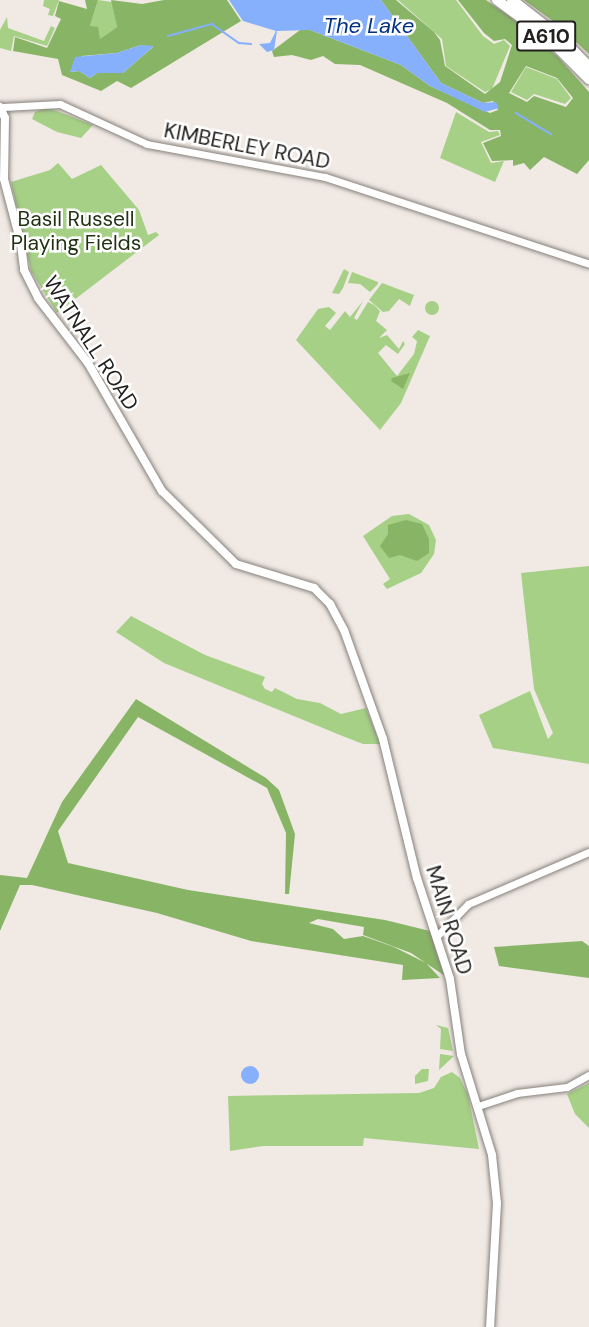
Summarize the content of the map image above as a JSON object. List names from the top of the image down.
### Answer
{
  "streets": {
    "highway": ["A610"],
    "main road": ["WATNALL ROAD", "MAIN ROAD"],
    "street": ["KIMBERLEY ROAD"]
  },
  "crossings": [
    ["KIMBERLEY ROAD", "WATNALL ROAD"],
    ["WATNALL ROAD", "MAIN ROAD"]
  ],
  "water": ["The Lake"],
  "parks": ["Basil Russell Playing Fields"]
}
